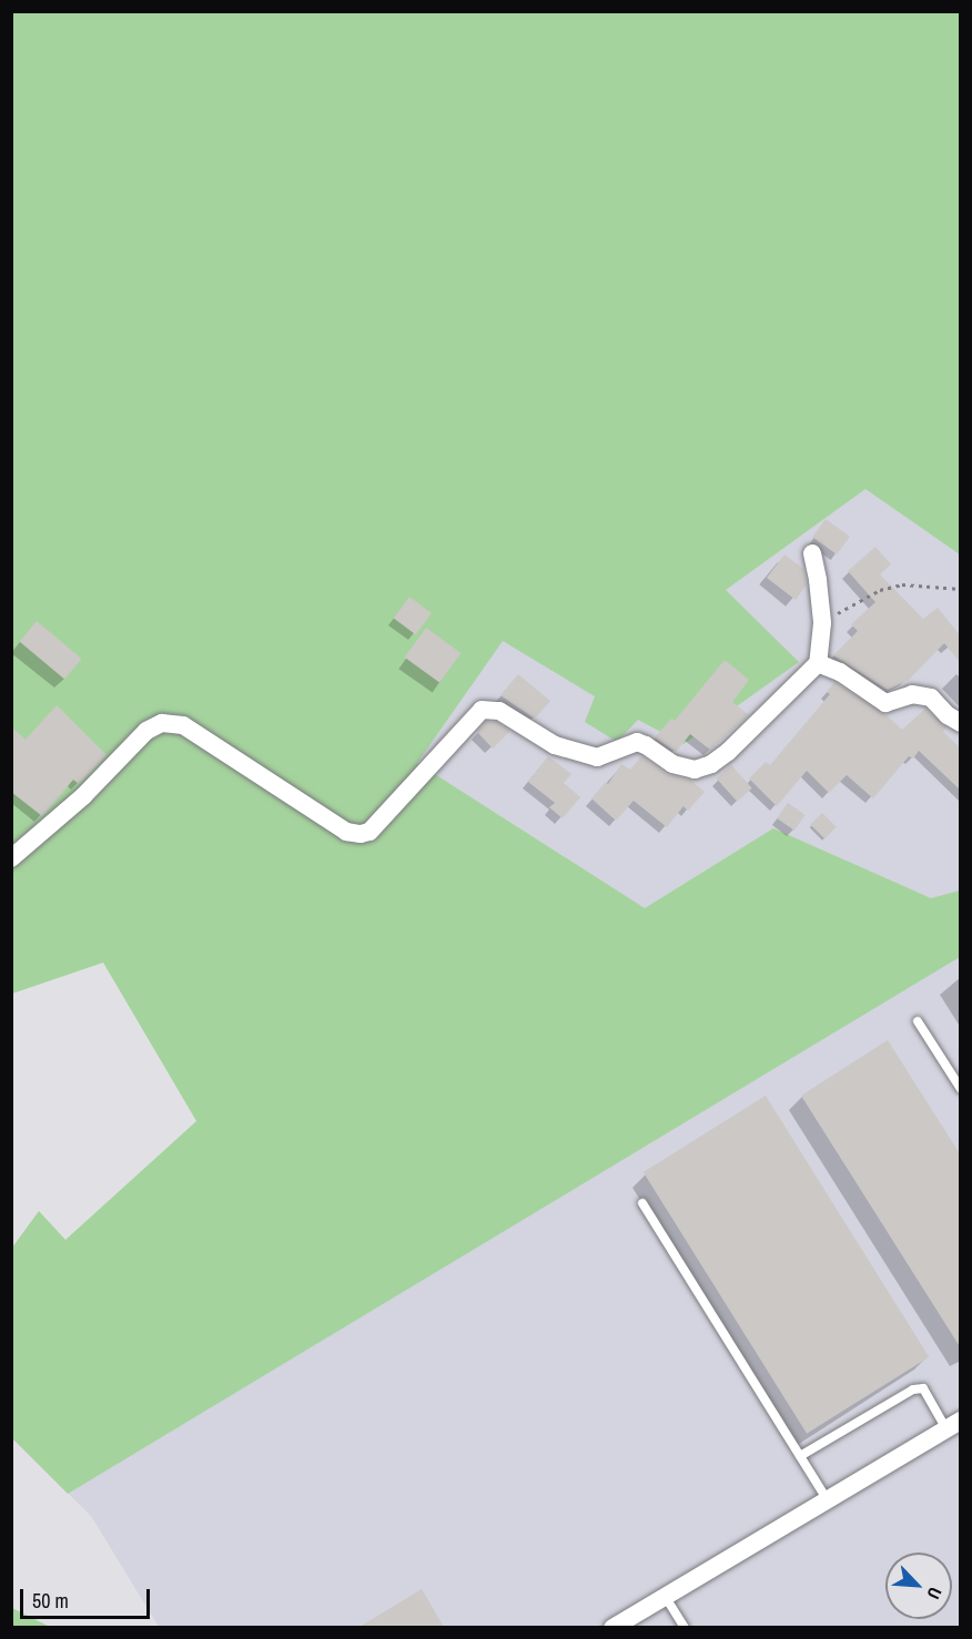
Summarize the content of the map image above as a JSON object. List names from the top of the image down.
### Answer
{
  "scale_bar": "50 m",
  "north": "bottom right"
}
